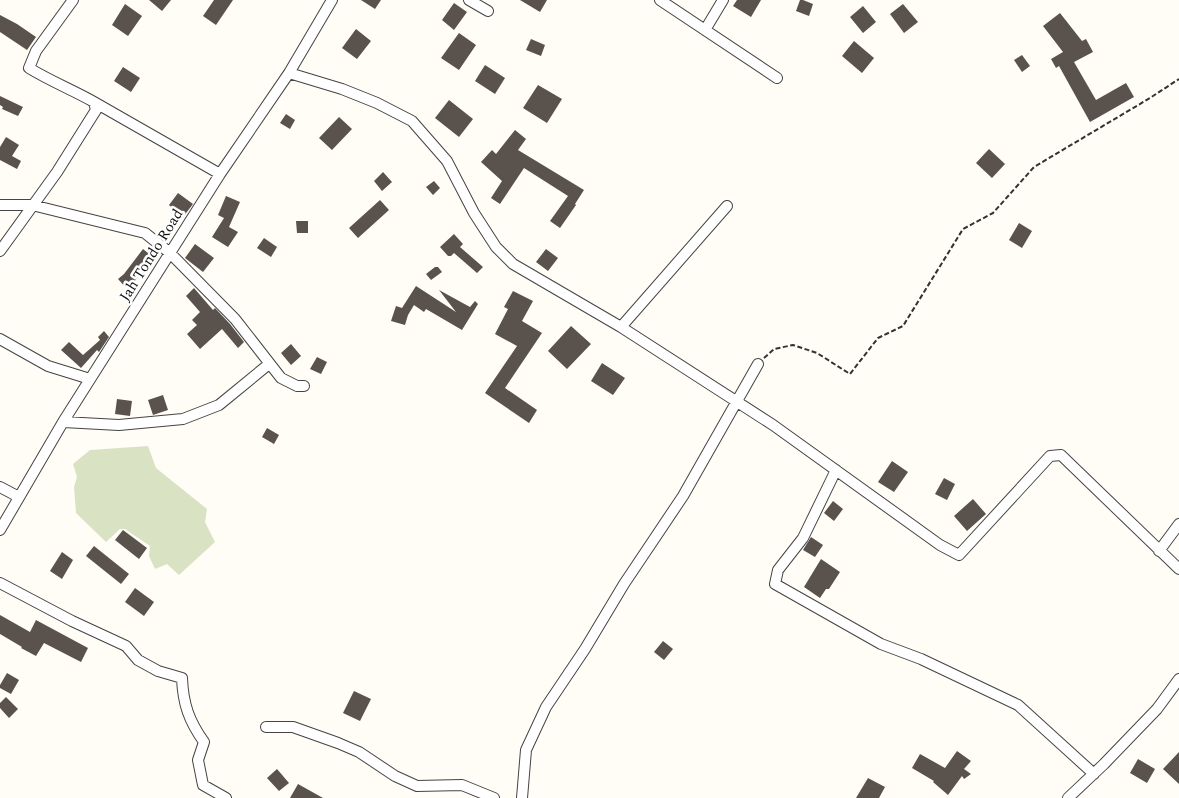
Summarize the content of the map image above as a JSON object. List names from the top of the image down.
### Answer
{
  "streets": {
    "street": ["Jah Tondo Road"]
  }
}
